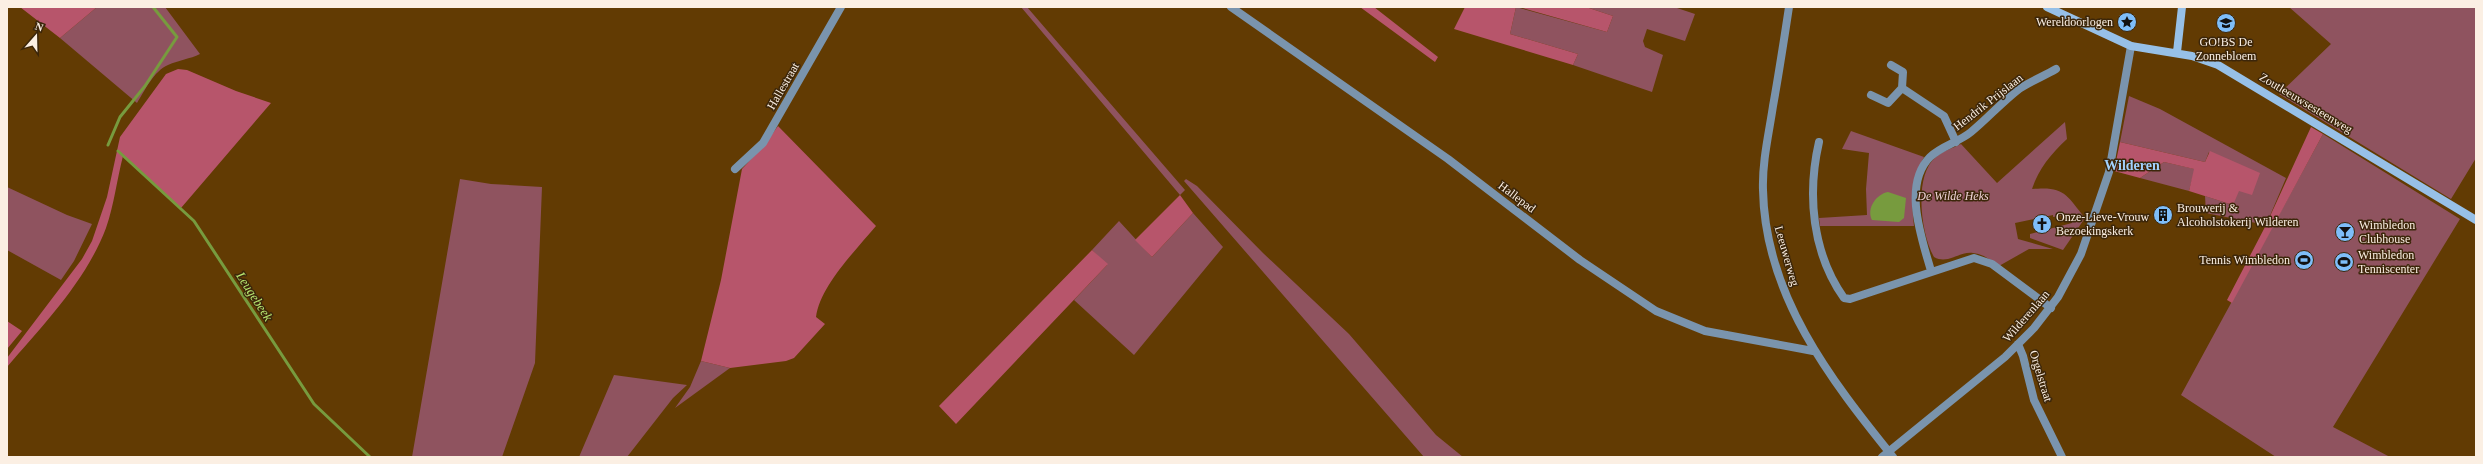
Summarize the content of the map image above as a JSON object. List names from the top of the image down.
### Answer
{
  "streets": {
    "street": [
      "Hallestraat",
      "Hendrik Prijslaan",
      "Zoutleeuwsesteenweg",
      "Hallepad",
      "Leeuwerweg",
      "Wilderenlaan",
      "Orgelstraat"
    ]
  },
  "crossings": [
    ["Zoutleeuwsesteenweg", "Wilderenlaan"],
    ["Hallepad", "Leeuwerweg"],
    ["Leeuwerweg", "Wilderenlaan"],
    ["Wilderenlaan", "Orgelstraat"]
  ],
  "districts": ["Wilderen"],
  "water": ["Leugebeek"],
  "parks": ["De Wilde Heks"],
  "places": {
    "place": ["Wereldoorlogen"],
    "school or university": ["GO!BS De Zonnebloem"],
    "building": ["Brouwerij & Alcoholstokerij Wilderen"],
    "church": ["Onze-Lieve-Vrouw Bezoekingskerk"],
    "bar": ["Wimbledon Clubhouse"],
    "sports": ["Tennis Wimbledon", "Wimbledon Tenniscenter"]
  },
  "north": "top"
}
